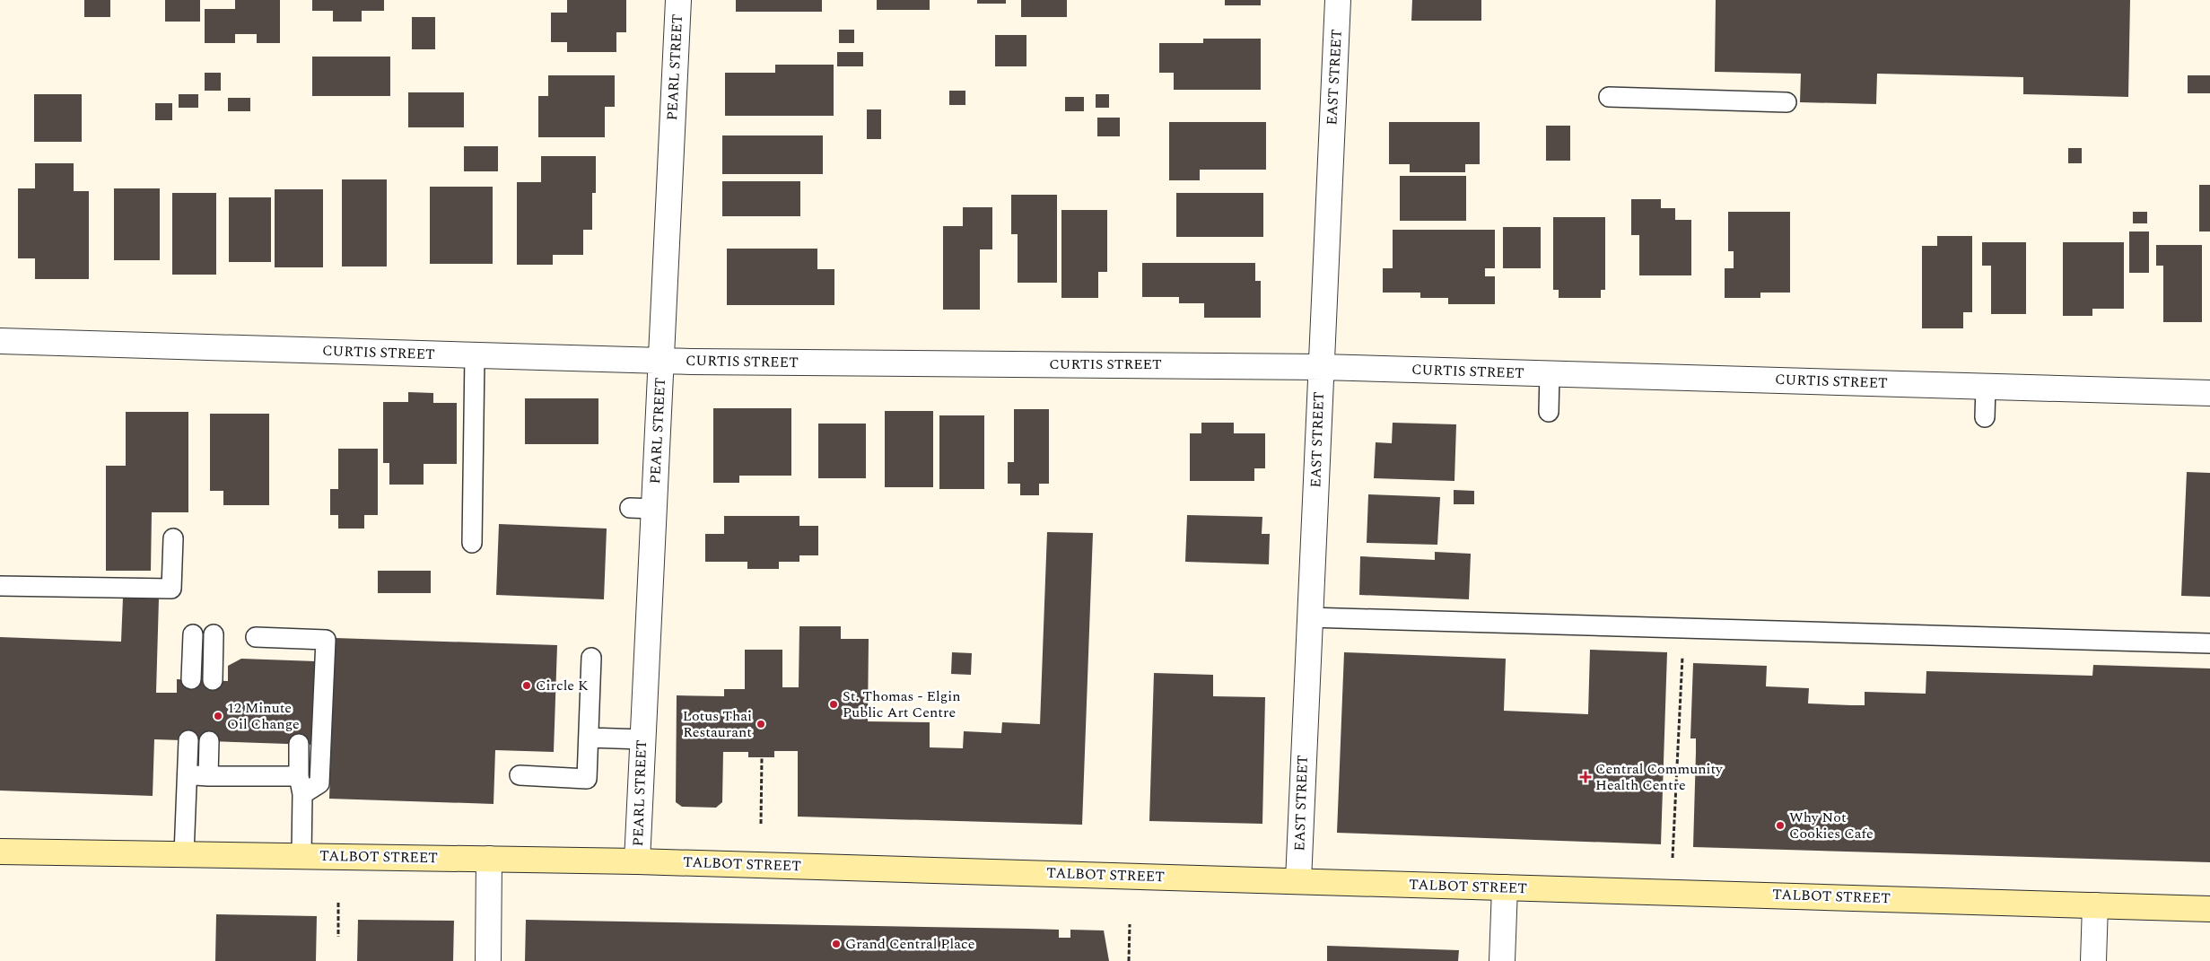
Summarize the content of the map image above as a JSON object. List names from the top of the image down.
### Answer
{
  "streets": {
    "main road": ["TALBOT STREET"],
    "street": ["PEARL STREET", "EAST STREET", "CURTIS STREET"]
  },
  "crossings": [
    ["PEARL STREET", "CURTIS STREET"],
    ["PEARL STREET", "TALBOT STREET"],
    ["EAST STREET", "CURTIS STREET"],
    ["EAST STREET", "TALBOT STREET"]
  ],
  "places": {
    "other": [
      "Circle K",
      "St. Thomas - Elgin Public Art Centre",
      "12 Minute Oil Change",
      "Lotus Thai Restaurant",
      "Why Not Cookies Cafe",
      "Grand Central Place"
    ],
    "health": ["Central Community Health Centre"]
  }
}
